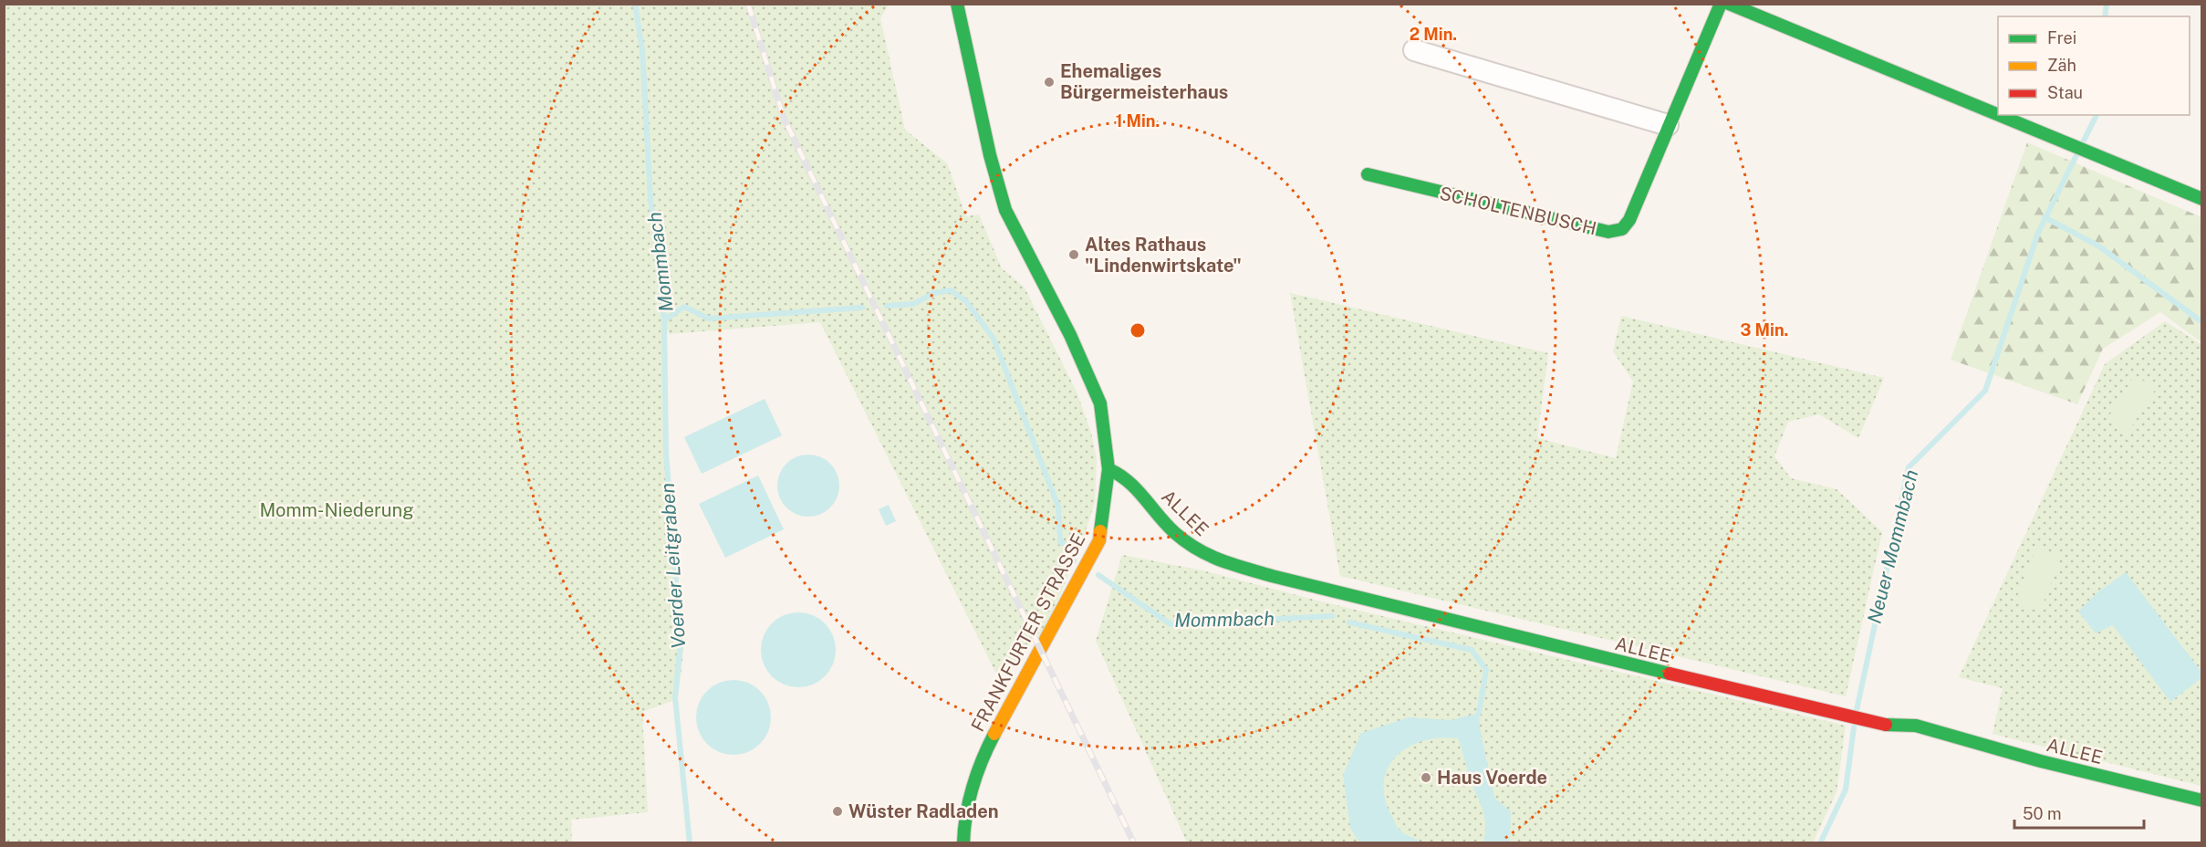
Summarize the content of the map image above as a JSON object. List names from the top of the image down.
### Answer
{
  "streets": {
    "street": ["SCHOLTENBUSCH", "ALLEE", "FRANKFURTER STRASSE"]
  },
  "crossings": [
    ["ALLEE", "FRANKFURTER STRASSE"]
  ],
  "water": ["Mommbach", "Neuer Mommbach", "Voerder Leitgraben"],
  "parks": ["Momm-Niederung"],
  "places": [
    "Ehemaliges Bürgermeisterhaus",
    "Altes Rathaus \"Lindenwirtskate\"",
    "Haus Voerde",
    "Wüster Radladen"
  ],
  "legend": ["Frei", "Zäh", "Stau"],
  "scale_bar": "50 m",
  "rings": ["2 Min.", "1 Min.", "3 Min."]
}
